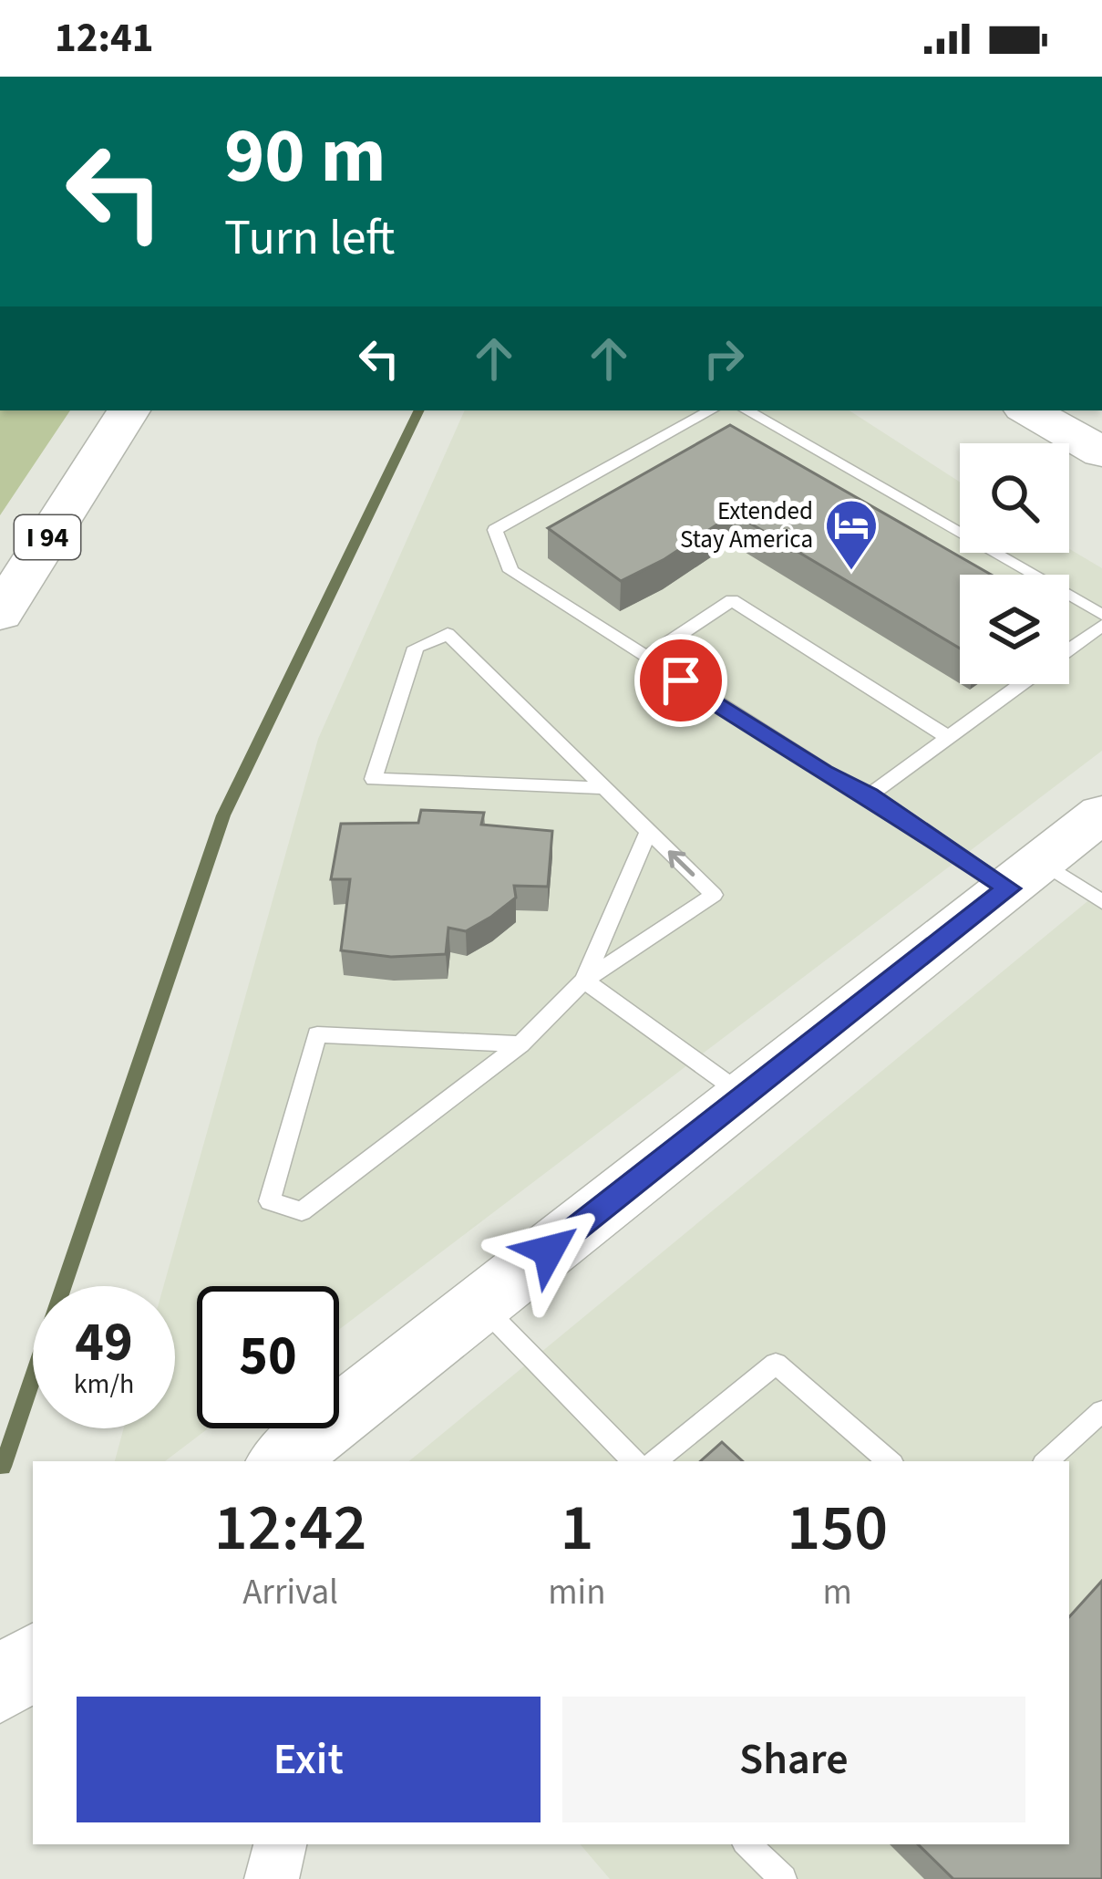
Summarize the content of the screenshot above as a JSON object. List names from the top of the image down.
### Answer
{
  "streets": {
    "highway": ["I 94"]
  },
  "places": {
    "hotel": ["Extended Stay America"]
  },
  "page": {
    "status": "12:41",
    "turn": ["90 m", "Turn left"],
    "speed": "49 km/h",
    "limit": "50",
    "eta": [
      "12:42",
      "Arrival",
      "1",
      "min",
      "150",
      "m"
    ],
    "buttons": ["Exit", "Share"]
  }
}
